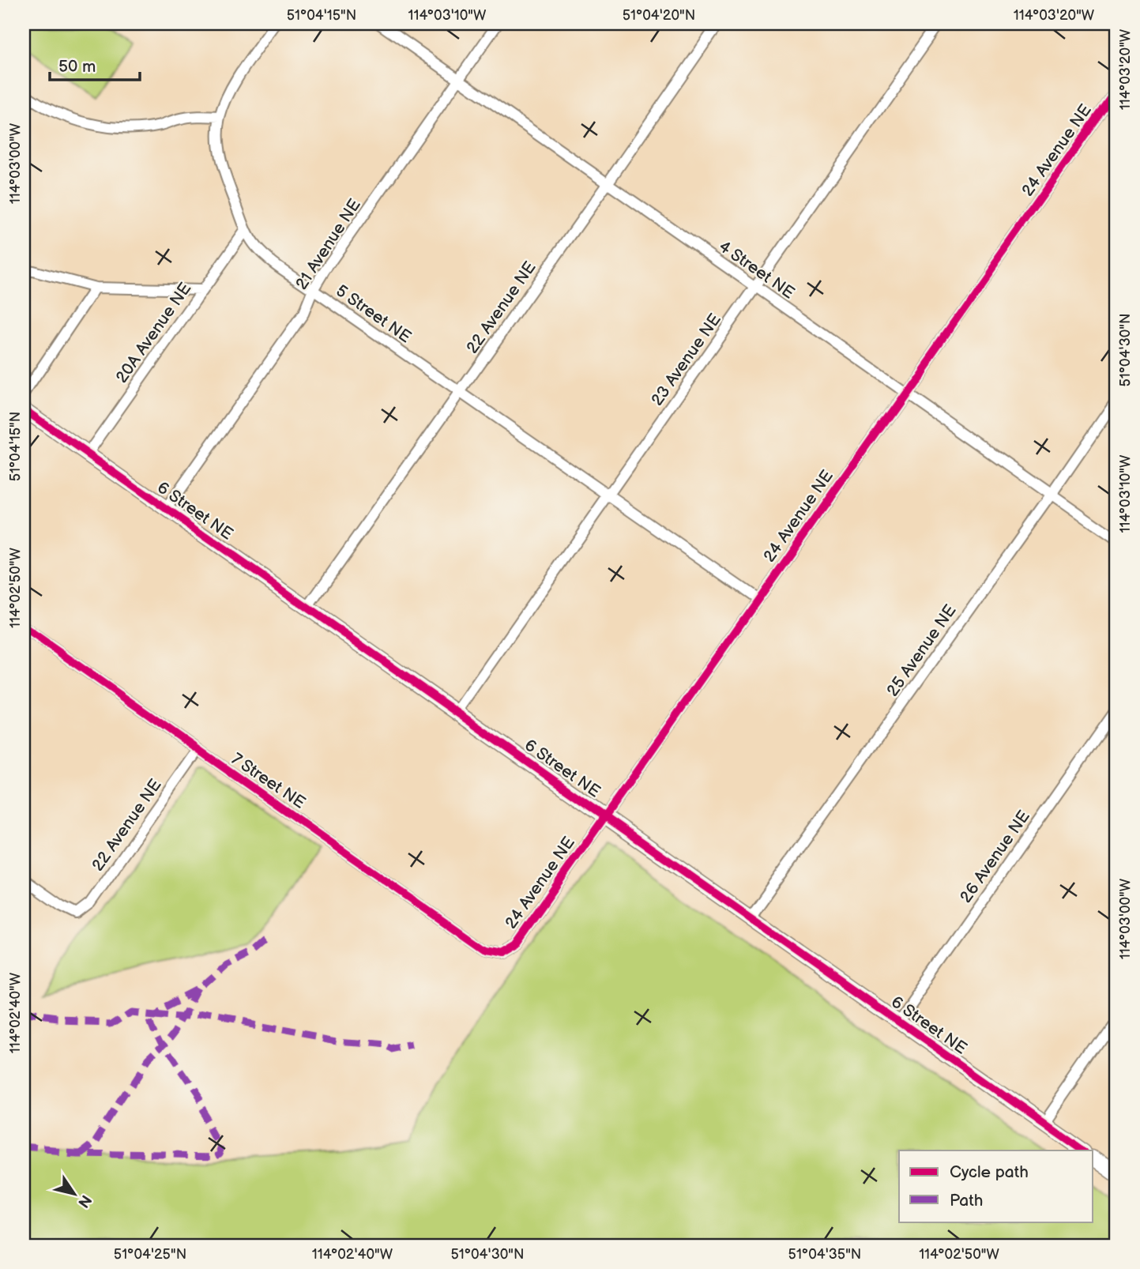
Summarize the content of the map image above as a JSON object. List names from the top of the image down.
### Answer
{
  "streets": {
    "street": [
      "24 Avenue NE",
      "21 Avenue NE",
      "4 Street NE",
      "22 Avenue NE",
      "5 Street NE",
      "20A Avenue NE",
      "23 Avenue NE",
      "6 Street NE",
      "25 Avenue NE",
      "7 Street NE",
      "26 Avenue NE"
    ]
  },
  "crossings": [
    ["24 Avenue NE", "4 Street NE"],
    ["24 Avenue NE", "5 Street NE"],
    ["24 Avenue NE", "6 Street NE"],
    ["24 Avenue NE", "7 Street NE"],
    ["21 Avenue NE", "4 Street NE"],
    ["21 Avenue NE", "5 Street NE"],
    ["21 Avenue NE", "6 Street NE"],
    ["4 Street NE", "22 Avenue NE"],
    ["4 Street NE", "23 Avenue NE"],
    ["4 Street NE", "25 Avenue NE"],
    ["22 Avenue NE", "5 Street NE"],
    ["22 Avenue NE", "6 Street NE"],
    ["22 Avenue NE", "7 Street NE"],
    ["5 Street NE", "20A Avenue NE"],
    ["5 Street NE", "23 Avenue NE"],
    ["20A Avenue NE", "6 Street NE"],
    ["23 Avenue NE", "6 Street NE"],
    ["6 Street NE", "25 Avenue NE"],
    ["6 Street NE", "26 Avenue NE"]
  ],
  "legend": ["Cycle path", "Path"],
  "scale_bar": "50 m",
  "north": "bottom right",
  "coordinates": [
    "51°04'15\"N",
    "114°03'10\"W",
    "51°04'20\"N",
    "114°03'20\"W",
    "114°03'00\"W",
    "51°04'30\"N",
    "114°02'50\"W",
    "114°02'40\"W",
    "51°04'25\"N",
    "51°04'35\"N"
  ]
}
